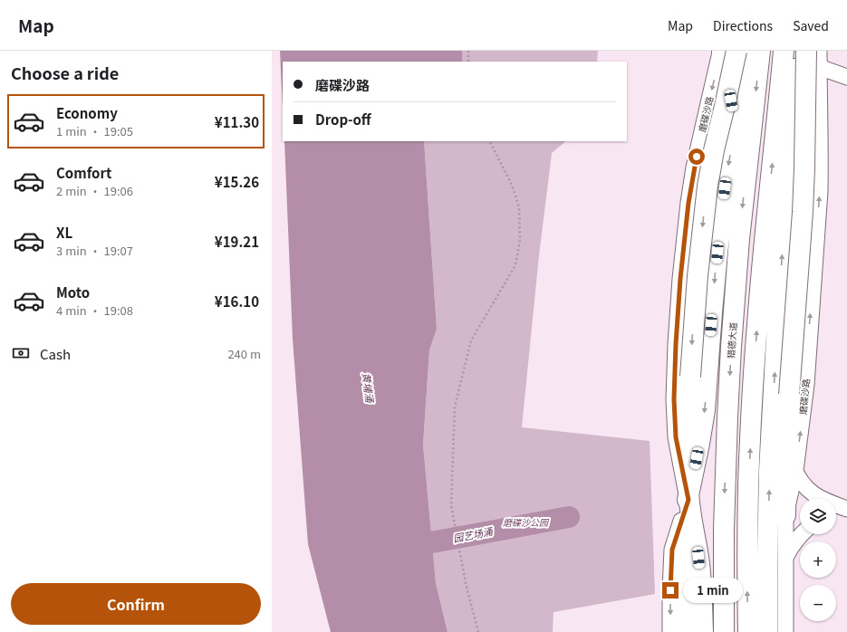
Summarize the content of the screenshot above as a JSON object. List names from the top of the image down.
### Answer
{
  "streets": {
    "highway": ["猎德大道"],
    "street": ["磨碟沙路"]
  },
  "water": ["黄埔涌", "园艺场涌"],
  "parks": ["磨碟沙公园"],
  "page": {
    "header": "Map",
    "nav": ["Map", "Directions", "Saved"],
    "heading": "Choose a ride",
    "banner": ["磨碟沙路", "Drop-off"],
    "list": [
      {
        "name": "Economy",
        "note": "1 min · 19:05",
        "value": "¥11.30"
      },
      {
        "name": "Comfort",
        "note": "2 min · 19:06",
        "value": "¥15.26"
      },
      {
        "name": "XL",
        "note": "3 min · 19:07",
        "value": "¥19.21"
      },
      {
        "name": "Moto",
        "note": "4 min · 19:08",
        "value": "¥16.10"
      }
    ],
    "pay": ["Cash", "240 m"],
    "map_buttons": ["+", "−"],
    "buttons": "Confirm",
    "bubble": "1 min"
  }
}
